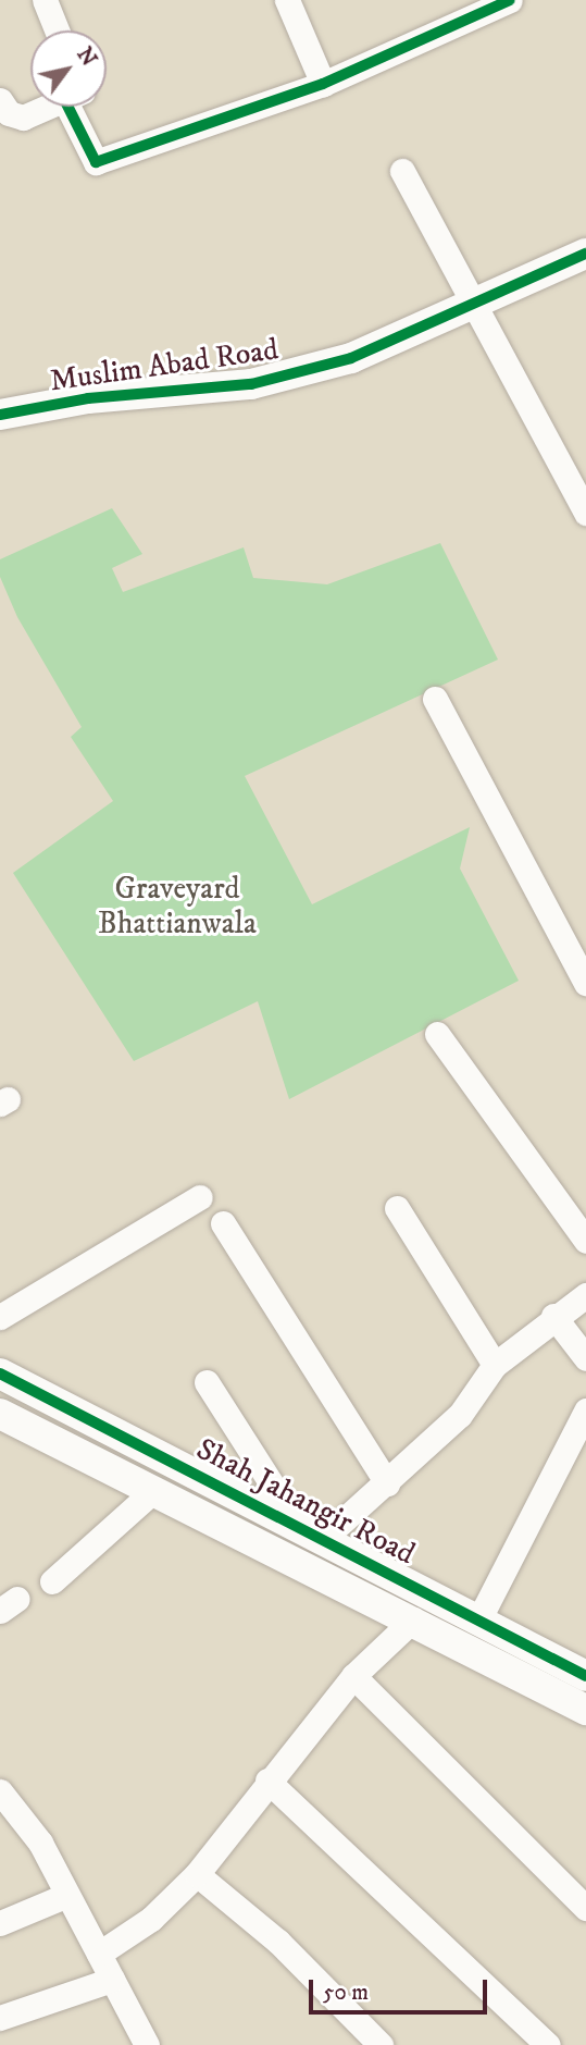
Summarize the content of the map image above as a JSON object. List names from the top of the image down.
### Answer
{
  "streets": {
    "street": ["Muslim Abad Road", "Shah Jahangir Road"]
  },
  "parks": ["Graveyard Bhattianwala"],
  "scale_bar": "50 m",
  "north": "top right"
}
